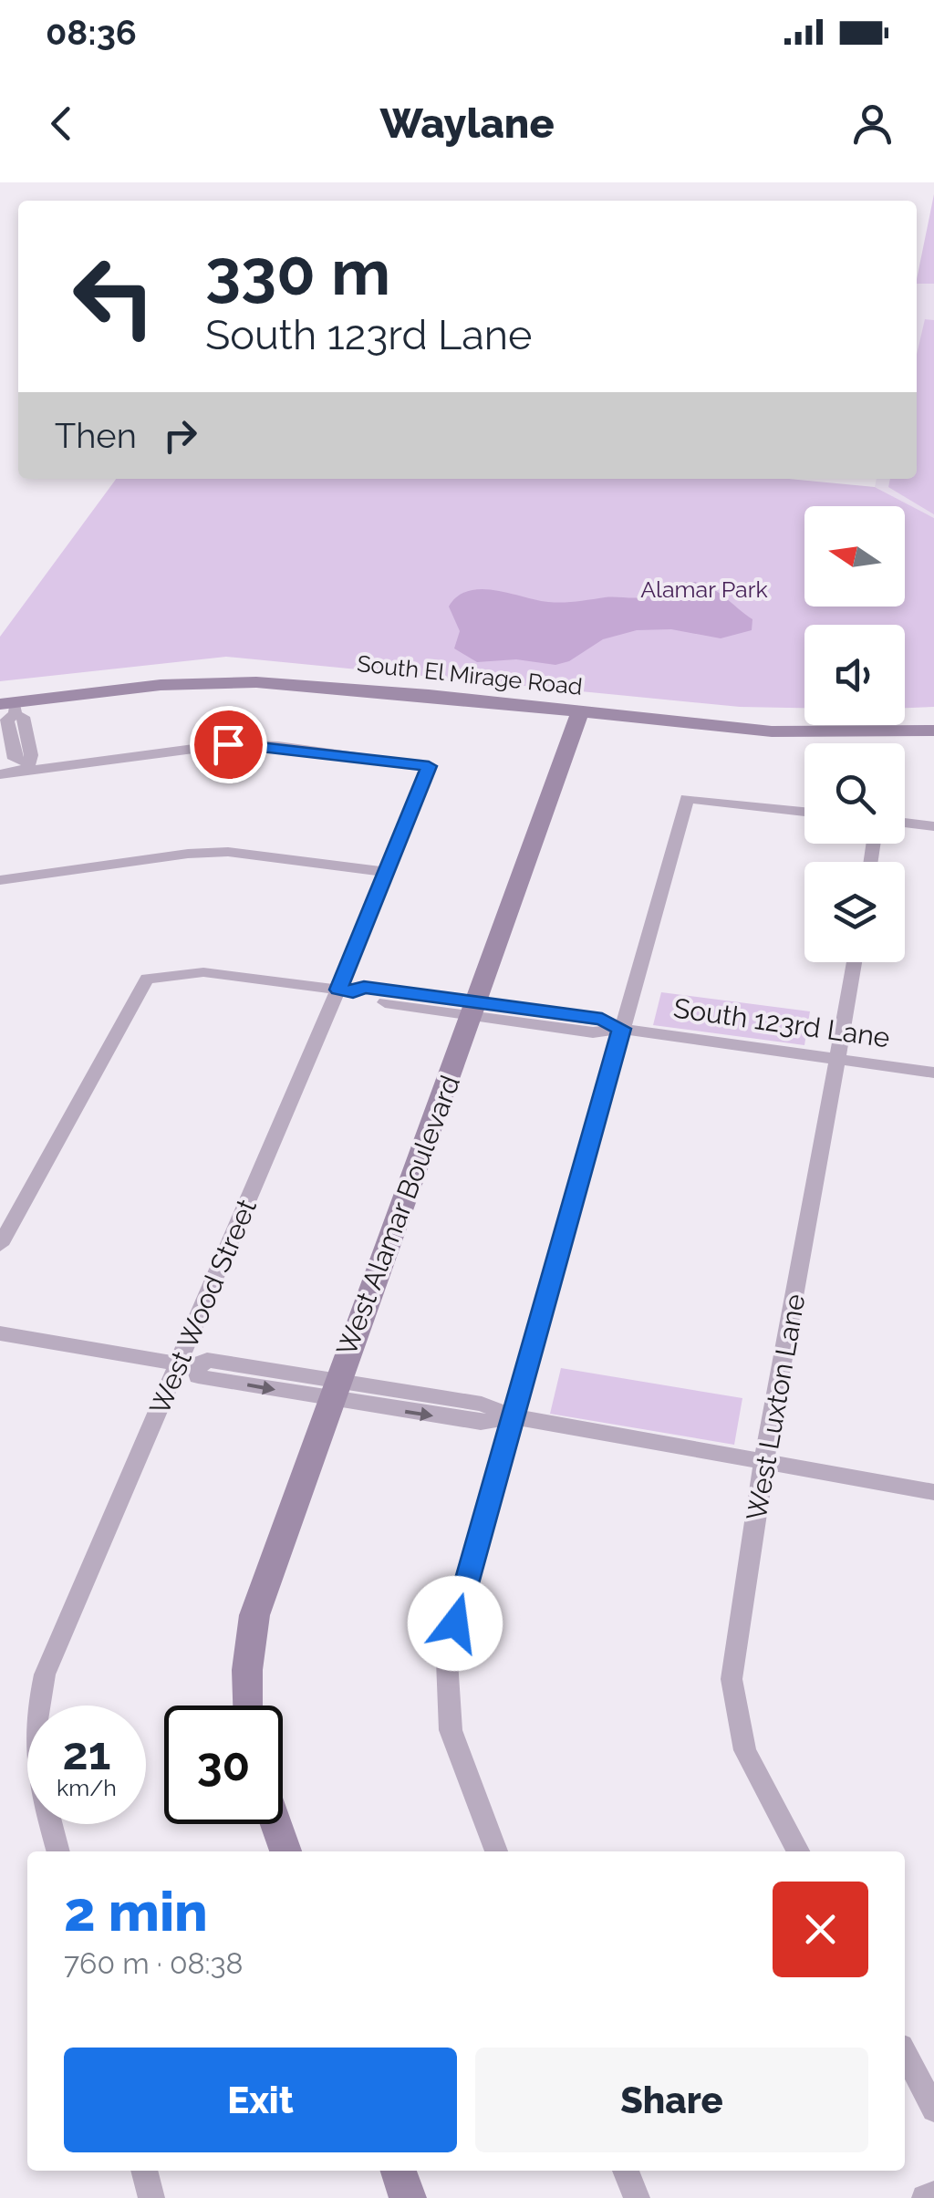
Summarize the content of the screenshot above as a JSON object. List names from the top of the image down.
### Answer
{
  "streets": {
    "main road": ["South El Mirage Road", "West Alamar Boulevard"],
    "street": ["South 123rd Lane", "West Wood Street", "West Luxton Lane"]
  },
  "crossings": [
    ["South El Mirage Road", "West Alamar Boulevard"],
    ["South 123rd Lane", "West Alamar Boulevard"],
    ["South 123rd Lane", "West Wood Street"],
    ["South 123rd Lane", "West Luxton Lane"]
  ],
  "parks": ["Alamar Park"],
  "north": "left",
  "page": {
    "status": "08:36",
    "header": "Waylane",
    "turn": ["330 m", "South 123rd Lane"],
    "then": "Then",
    "speed": "21 km/h",
    "limit": "30",
    "heading": ["2 min", "760 m · 08:38"],
    "buttons": ["Exit", "Share"]
  }
}
